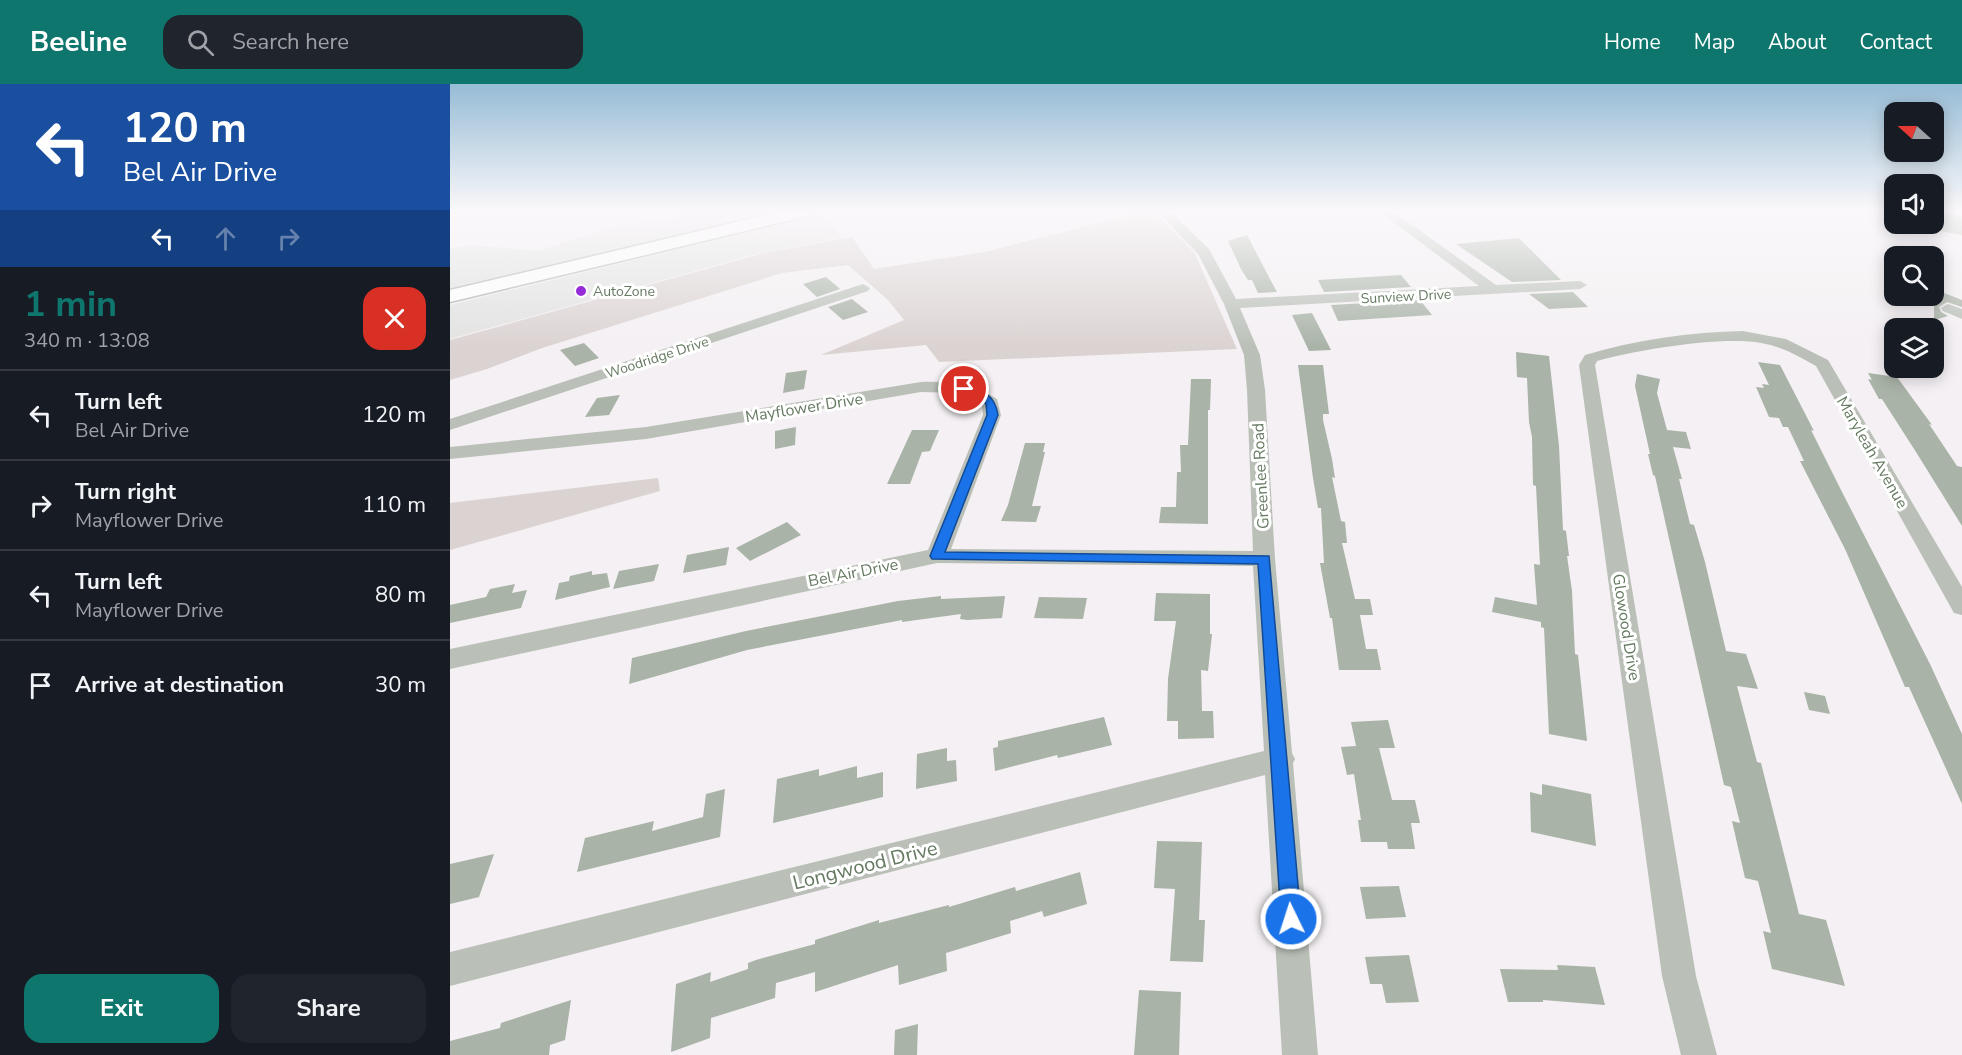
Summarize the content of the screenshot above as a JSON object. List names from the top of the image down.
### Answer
{
  "streets": {
    "street": [
      "Sunview Drive",
      "Woodridge Drive",
      "Mayflower Drive",
      "Maryleah Avenue",
      "Greenlee Road",
      "Bel Air Drive",
      "Glowood Drive",
      "Longwood Drive"
    ]
  },
  "crossings": [
    ["Sunview Drive", "Greenlee Road"],
    ["Mayflower Drive", "Bel Air Drive"],
    ["Maryleah Avenue", "Glowood Drive"],
    ["Greenlee Road", "Bel Air Drive"],
    ["Greenlee Road", "Longwood Drive"]
  ],
  "places": ["AutoZone"],
  "north": "left",
  "page": {
    "header": "Beeline",
    "search": "Search here",
    "nav": [
      "Home",
      "Map",
      "About",
      "Contact"
    ],
    "turn": ["120 m", "Bel Air Drive"],
    "heading": ["1 min", "340 m · 13:08"],
    "list": [
      {
        "name": "Turn left",
        "note": "Bel Air Drive",
        "value": "120 m"
      },
      {
        "name": "Turn right",
        "note": "Mayflower Drive",
        "value": "110 m"
      },
      {
        "name": "Turn left",
        "note": "Mayflower Drive",
        "value": "80 m"
      },
      {
        "name": "Arrive at destination",
        "value": "30 m"
      }
    ],
    "buttons": ["Exit", "Share"]
  }
}
